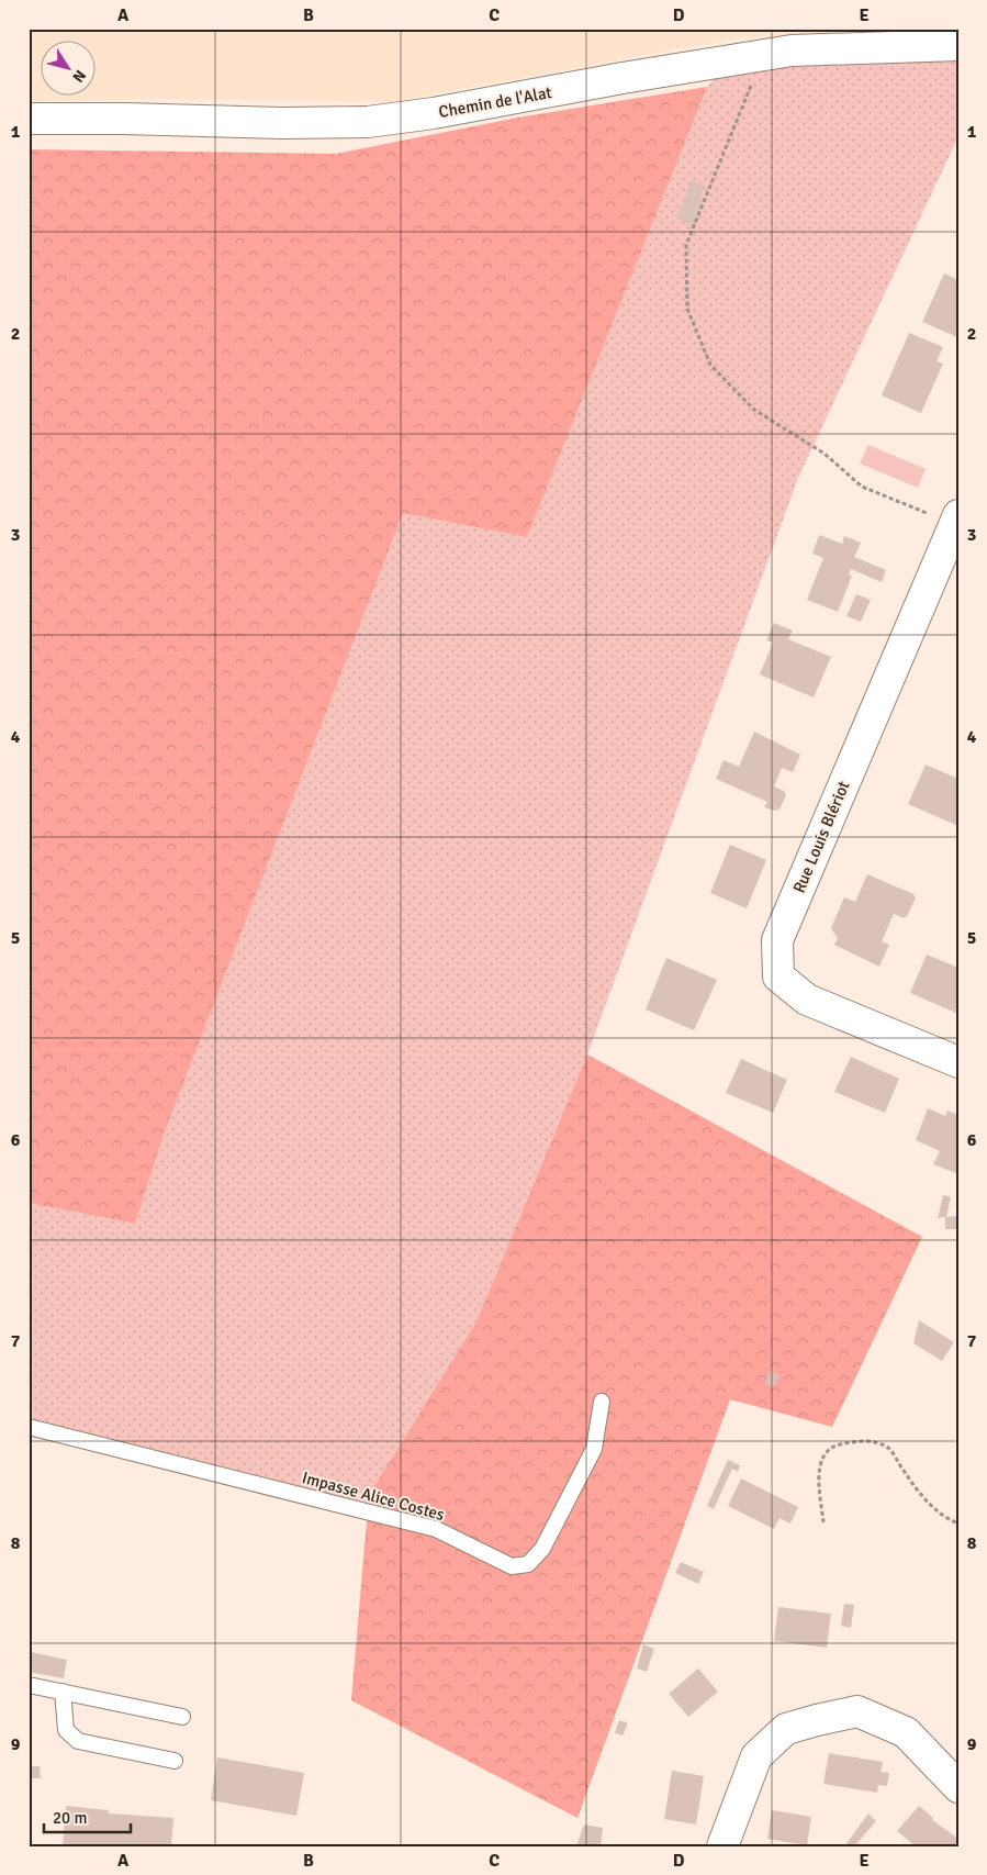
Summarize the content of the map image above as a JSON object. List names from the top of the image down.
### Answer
{
  "streets": {
    "street": ["Chemin de l'Alat", "Rue Louis Blériot"],
    "lane": ["Impasse Alice Costes"]
  },
  "scale_bar": "20 m",
  "north": "bottom right",
  "grid": {
    "columns": [
      "A",
      "B",
      "C",
      "D",
      "E"
    ],
    "rows": [
      "1",
      "2",
      "3",
      "4",
      "5",
      "6",
      "7",
      "8",
      "9"
    ]
  }
}
